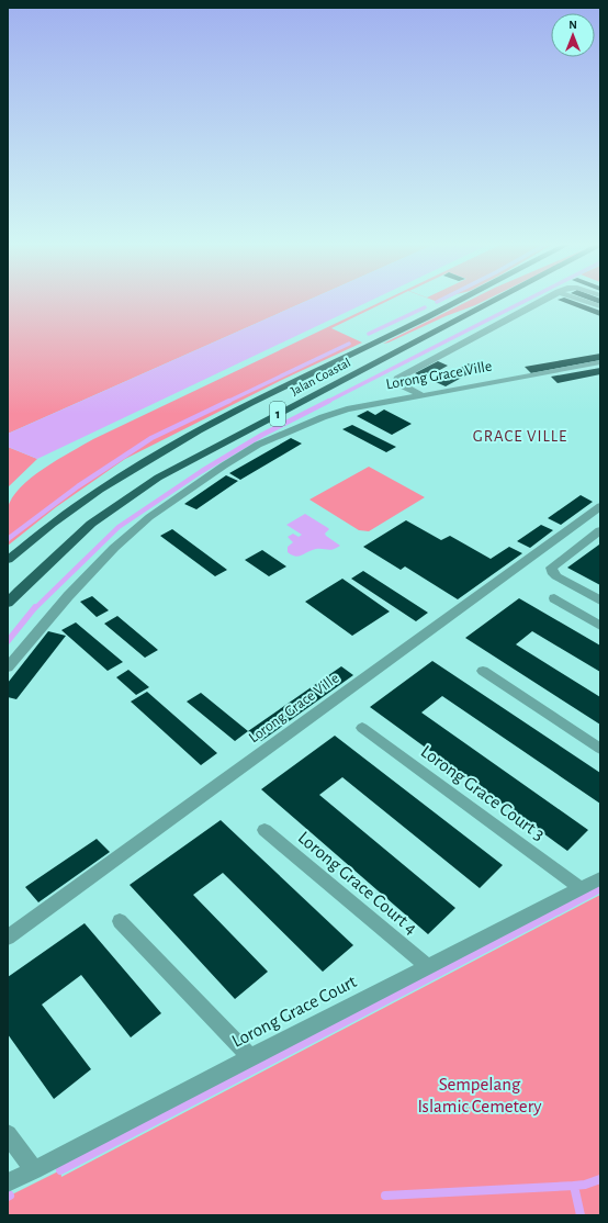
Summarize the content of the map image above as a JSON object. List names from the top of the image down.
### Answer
{
  "streets": {
    "highway": ["Jalan Coastal", "1"],
    "street": [
      "Lorong Grace Ville",
      "Lorong Grace Court 3",
      "Lorong Grace Court 4",
      "Lorong Grace Court"
    ]
  },
  "crossings": [
    ["Lorong Grace Court 3", "Lorong Grace Court"],
    ["Lorong Grace Court 4", "Lorong Grace Court"]
  ],
  "districts": ["GRACE VILLE"],
  "parks": ["Sempelang Islamic Cemetery"],
  "north": "top"
}
